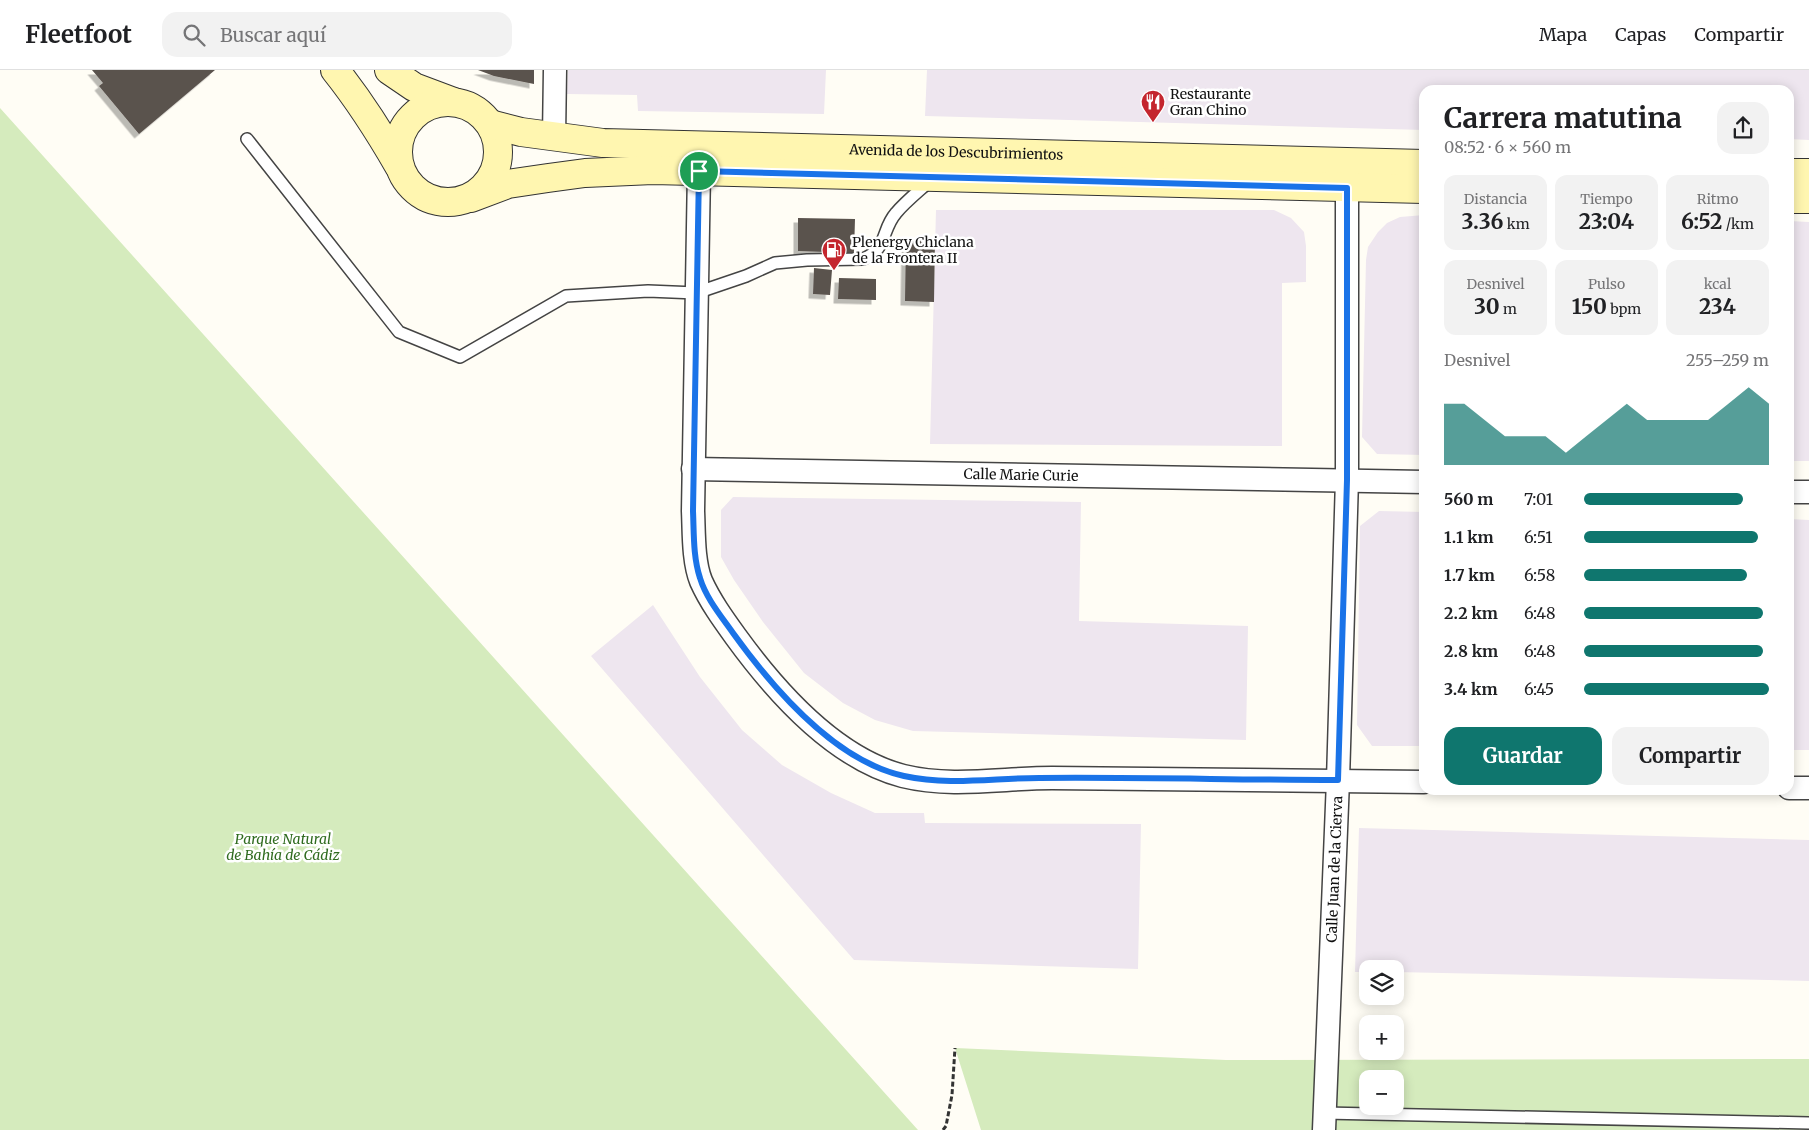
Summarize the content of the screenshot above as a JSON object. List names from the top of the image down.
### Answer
{
  "streets": {
    "main road": ["Avenida de los Descubrimientos"],
    "street": ["Calle Marie Curie", "Calle Juan de la Cierva"]
  },
  "crossings": [
    ["Avenida de los Descubrimientos", "Calle Juan de la Cierva"],
    ["Calle Marie Curie", "Calle Juan de la Cierva"]
  ],
  "parks": ["Parque Natural de Bahía de Cádiz"],
  "places": {
    "restaurant": ["Restaurante Gran Chino"],
    "fuel station": ["Plenergy Chiclana de la Frontera II"]
  },
  "page": {
    "header": "Fleetfoot",
    "search": "Buscar aquí",
    "nav": ["Mapa", "Capas", "Compartir"],
    "heading": ["Carrera matutina", "08:52 · 6 × 560 m"],
    "stats": [
      ["Distancia", "3.36 km"],
      ["Tiempo", "23:04"],
      ["Ritmo", "6:52 /km"],
      ["Desnivel", "30 m"],
      ["Pulso", "150 bpm"],
      ["kcal", "234"]
    ],
    "chart": ["Desnivel", "255–259 m"],
    "list": [
      {
        "name": "560 m",
        "note": "7:01"
      },
      {
        "name": "1.1 km",
        "note": "6:51"
      },
      {
        "name": "1.7 km",
        "note": "6:58"
      },
      {
        "name": "2.2 km",
        "note": "6:48"
      },
      {
        "name": "2.8 km",
        "note": "6:48"
      },
      {
        "name": "3.4 km",
        "note": "6:45"
      }
    ],
    "buttons": ["Guardar", "Compartir"],
    "map_buttons": ["+", "−"]
  }
}
